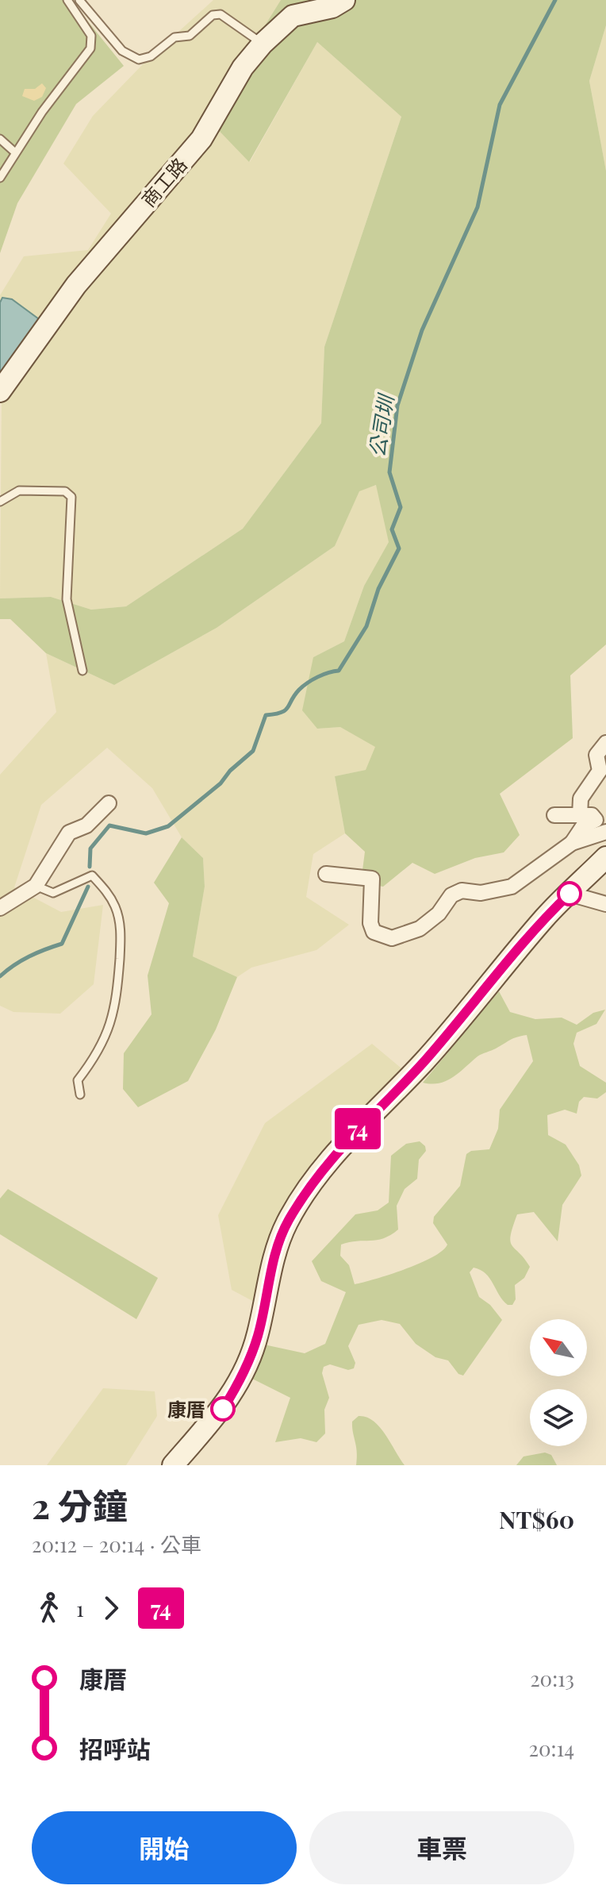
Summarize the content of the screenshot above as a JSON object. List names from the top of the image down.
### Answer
{
  "streets": {
    "main road": ["商工路"]
  },
  "water": ["公司圳"],
  "places": ["康厝"],
  "lines": ["bus line 74"],
  "north": "top left",
  "page": {
    "on_map": "74",
    "heading": ["2 分鐘", "20:12 – 20:14 · 公車", "NT$60"],
    "legs": ["1", "74"],
    "list": [
      {
        "name": "康厝",
        "value": "20:13"
      },
      {
        "name": "招呼站",
        "value": "20:14"
      }
    ],
    "buttons": ["開始", "車票"]
  }
}
